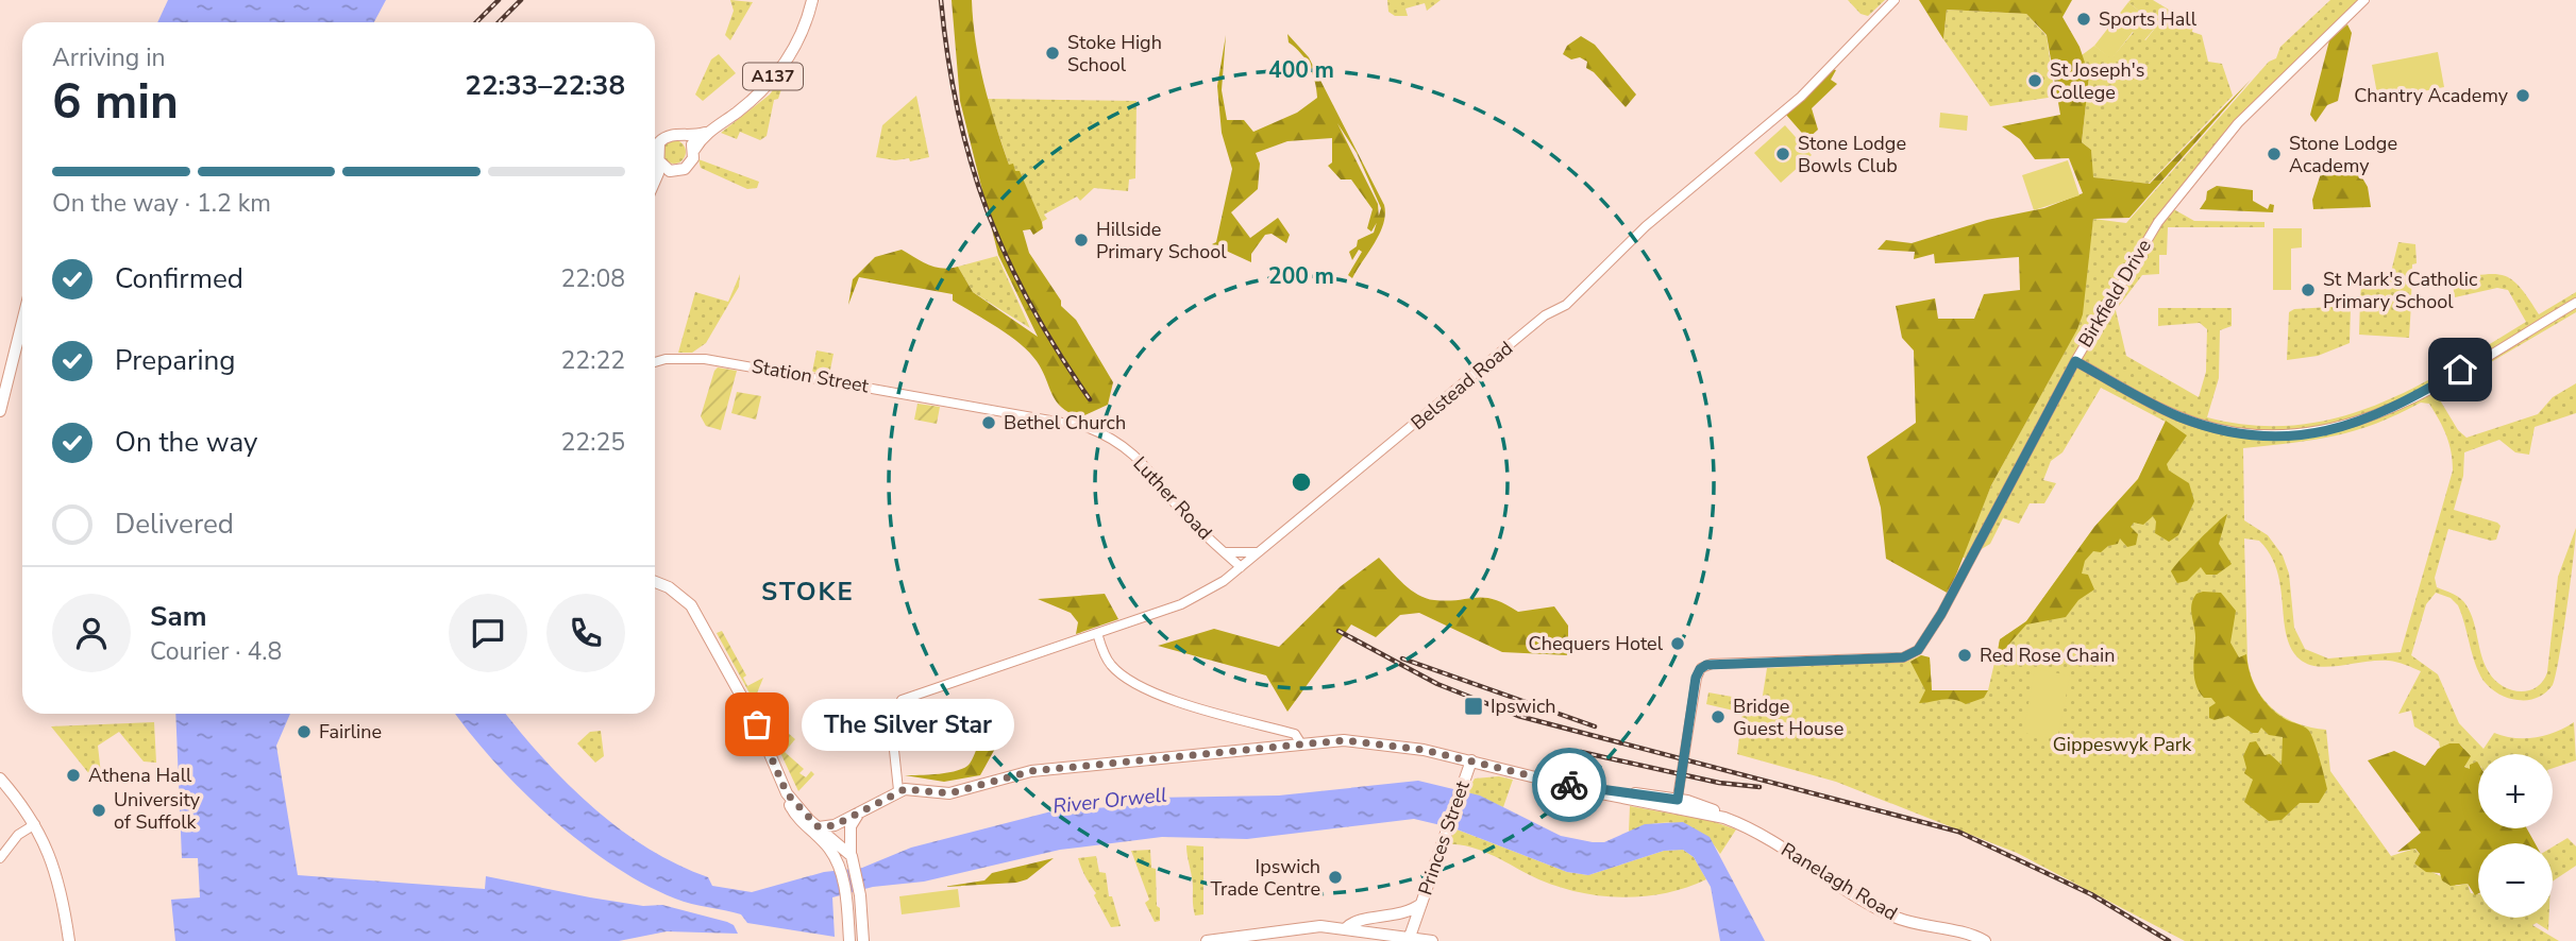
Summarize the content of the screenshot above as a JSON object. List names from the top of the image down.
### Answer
{
  "streets": {
    "main road": ["A137", "Princes Street", "Ranelagh Road"],
    "street": [
      "Birkfield Drive",
      "Station Street",
      "Belstead Road",
      "Luther Road"
    ]
  },
  "crossings": [
    ["Birkfield Drive", "Ranelagh Road"],
    ["Station Street", "Luther Road"],
    ["Belstead Road", "Luther Road"],
    ["Belstead Road", "Ranelagh Road"],
    ["Princes Street", "Ranelagh Road"]
  ],
  "districts": ["STOKE"],
  "water": ["River Orwell"],
  "parks": ["Gippeswyk Park"],
  "places": {
    "other": [
      "Sports Hall",
      "Stoke High School",
      "St Joseph's College",
      "Chantry Academy",
      "Stone Lodge Bowls Club",
      "Stone Lodge Academy",
      "Hillside Primary School",
      "St Mark's Catholic Primary School",
      "Bethel Church",
      "Chequers Hotel",
      "Red Rose Chain",
      "Bridge Guest House",
      "The Silver Star",
      "Fairline",
      "Athena Hall",
      "University of Suffolk",
      "Ipswich Trade Centre"
    ],
    "transit": ["Ipswich"]
  },
  "page": {
    "heading": ["6 min", "Arriving in", "22:33–22:38"],
    "panel": ["Sam", "Courier · 4.8"],
    "bar": "On the way · 1.2 km",
    "list": [
      ["Confirmed", "22:08"],
      ["Preparing", "22:22"],
      ["On the way", "22:25"],
      "Delivered"
    ],
    "bubble": "The Silver Star",
    "map_buttons": ["+", "−"]
  },
  "rings": ["400 m", "200 m"]
}
